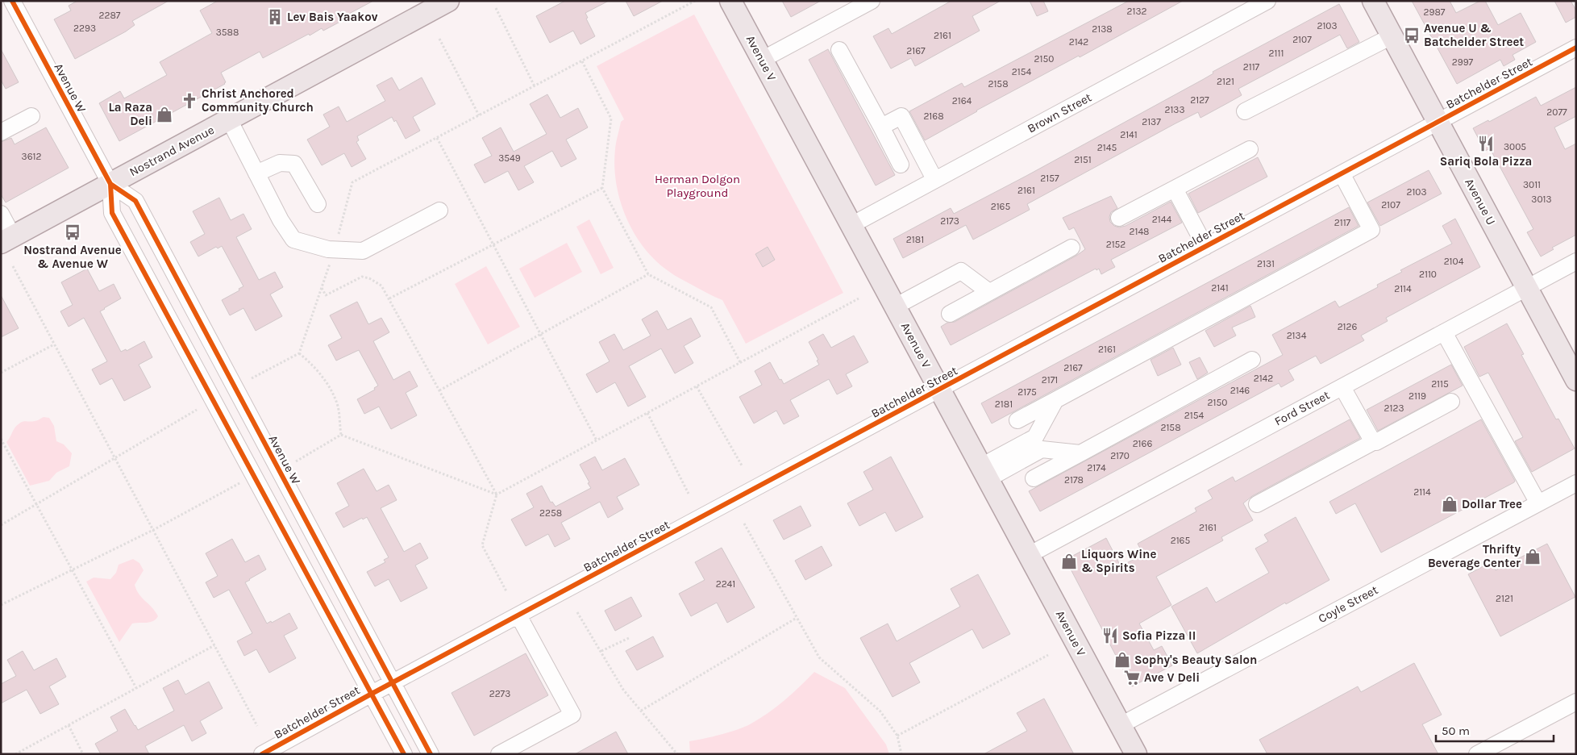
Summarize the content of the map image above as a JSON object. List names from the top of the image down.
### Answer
{
  "streets": {
    "main road": ["Avenue V", "Nostrand Avenue", "Avenue U"],
    "street": [
      "Batchelder Street",
      "Avenue W",
      "Brown Street",
      "Ford Street",
      "Coyle Street"
    ]
  },
  "crossings": [
    ["Avenue V", "Batchelder Street"],
    ["Avenue V", "Brown Street"],
    ["Avenue V", "Ford Street"],
    ["Avenue V", "Coyle Street"],
    ["Batchelder Street", "Avenue W"],
    ["Batchelder Street", "Avenue U"],
    ["Avenue W", "Nostrand Avenue"],
    ["Avenue U", "Ford Street"]
  ],
  "parks": ["Herman Dolgon Playground"],
  "places": {
    "building": ["Lev Bais Yaakov"],
    "bus stop": ["Avenue U & Batchelder Street", "Nostrand Avenue & Avenue W"],
    "church": ["Christ Anchored Community Church"],
    "shop": [
      "La Raza Deli",
      "Dollar Tree",
      "Thrifty Beverage Center",
      "Liquors Wine & Spirits",
      "Sophy's Beauty Salon"
    ],
    "restaurant": ["Sariq Bola Pizza", "Sofia Pizza II"],
    "supermarket": ["Ave V Deli"]
  },
  "house_numbers": [
    "2132",
    "2987",
    "2287",
    "2103",
    "2293",
    "2138",
    "3588",
    "2161",
    "2107",
    "2142",
    "2167",
    "2111",
    "2150",
    "2997",
    "2117",
    "2154",
    "2121",
    "2158",
    "2127",
    "2164",
    "2133",
    "2077",
    "2168",
    "2137",
    "2141",
    "3005",
    "2145",
    "3612",
    "3549",
    "2151",
    "2157",
    "3011",
    "2161",
    "2103",
    "3013",
    "2107",
    "2165",
    "2144",
    "2173",
    "2117",
    "2148",
    "2181",
    "2152",
    "2104",
    "2131",
    "2110",
    "2141",
    "2114",
    "2126",
    "2134",
    "2161",
    "2167",
    "2142",
    "2171",
    "2115",
    "2146",
    "2175",
    "2119",
    "2150",
    "2181",
    "2123",
    "2154",
    "2158",
    "2166",
    "2170",
    "2174",
    "2178",
    "2114",
    "2258",
    "2161",
    "2165",
    "2241",
    "2121",
    "2273"
  ],
  "scale_bar": "50 m"
}
